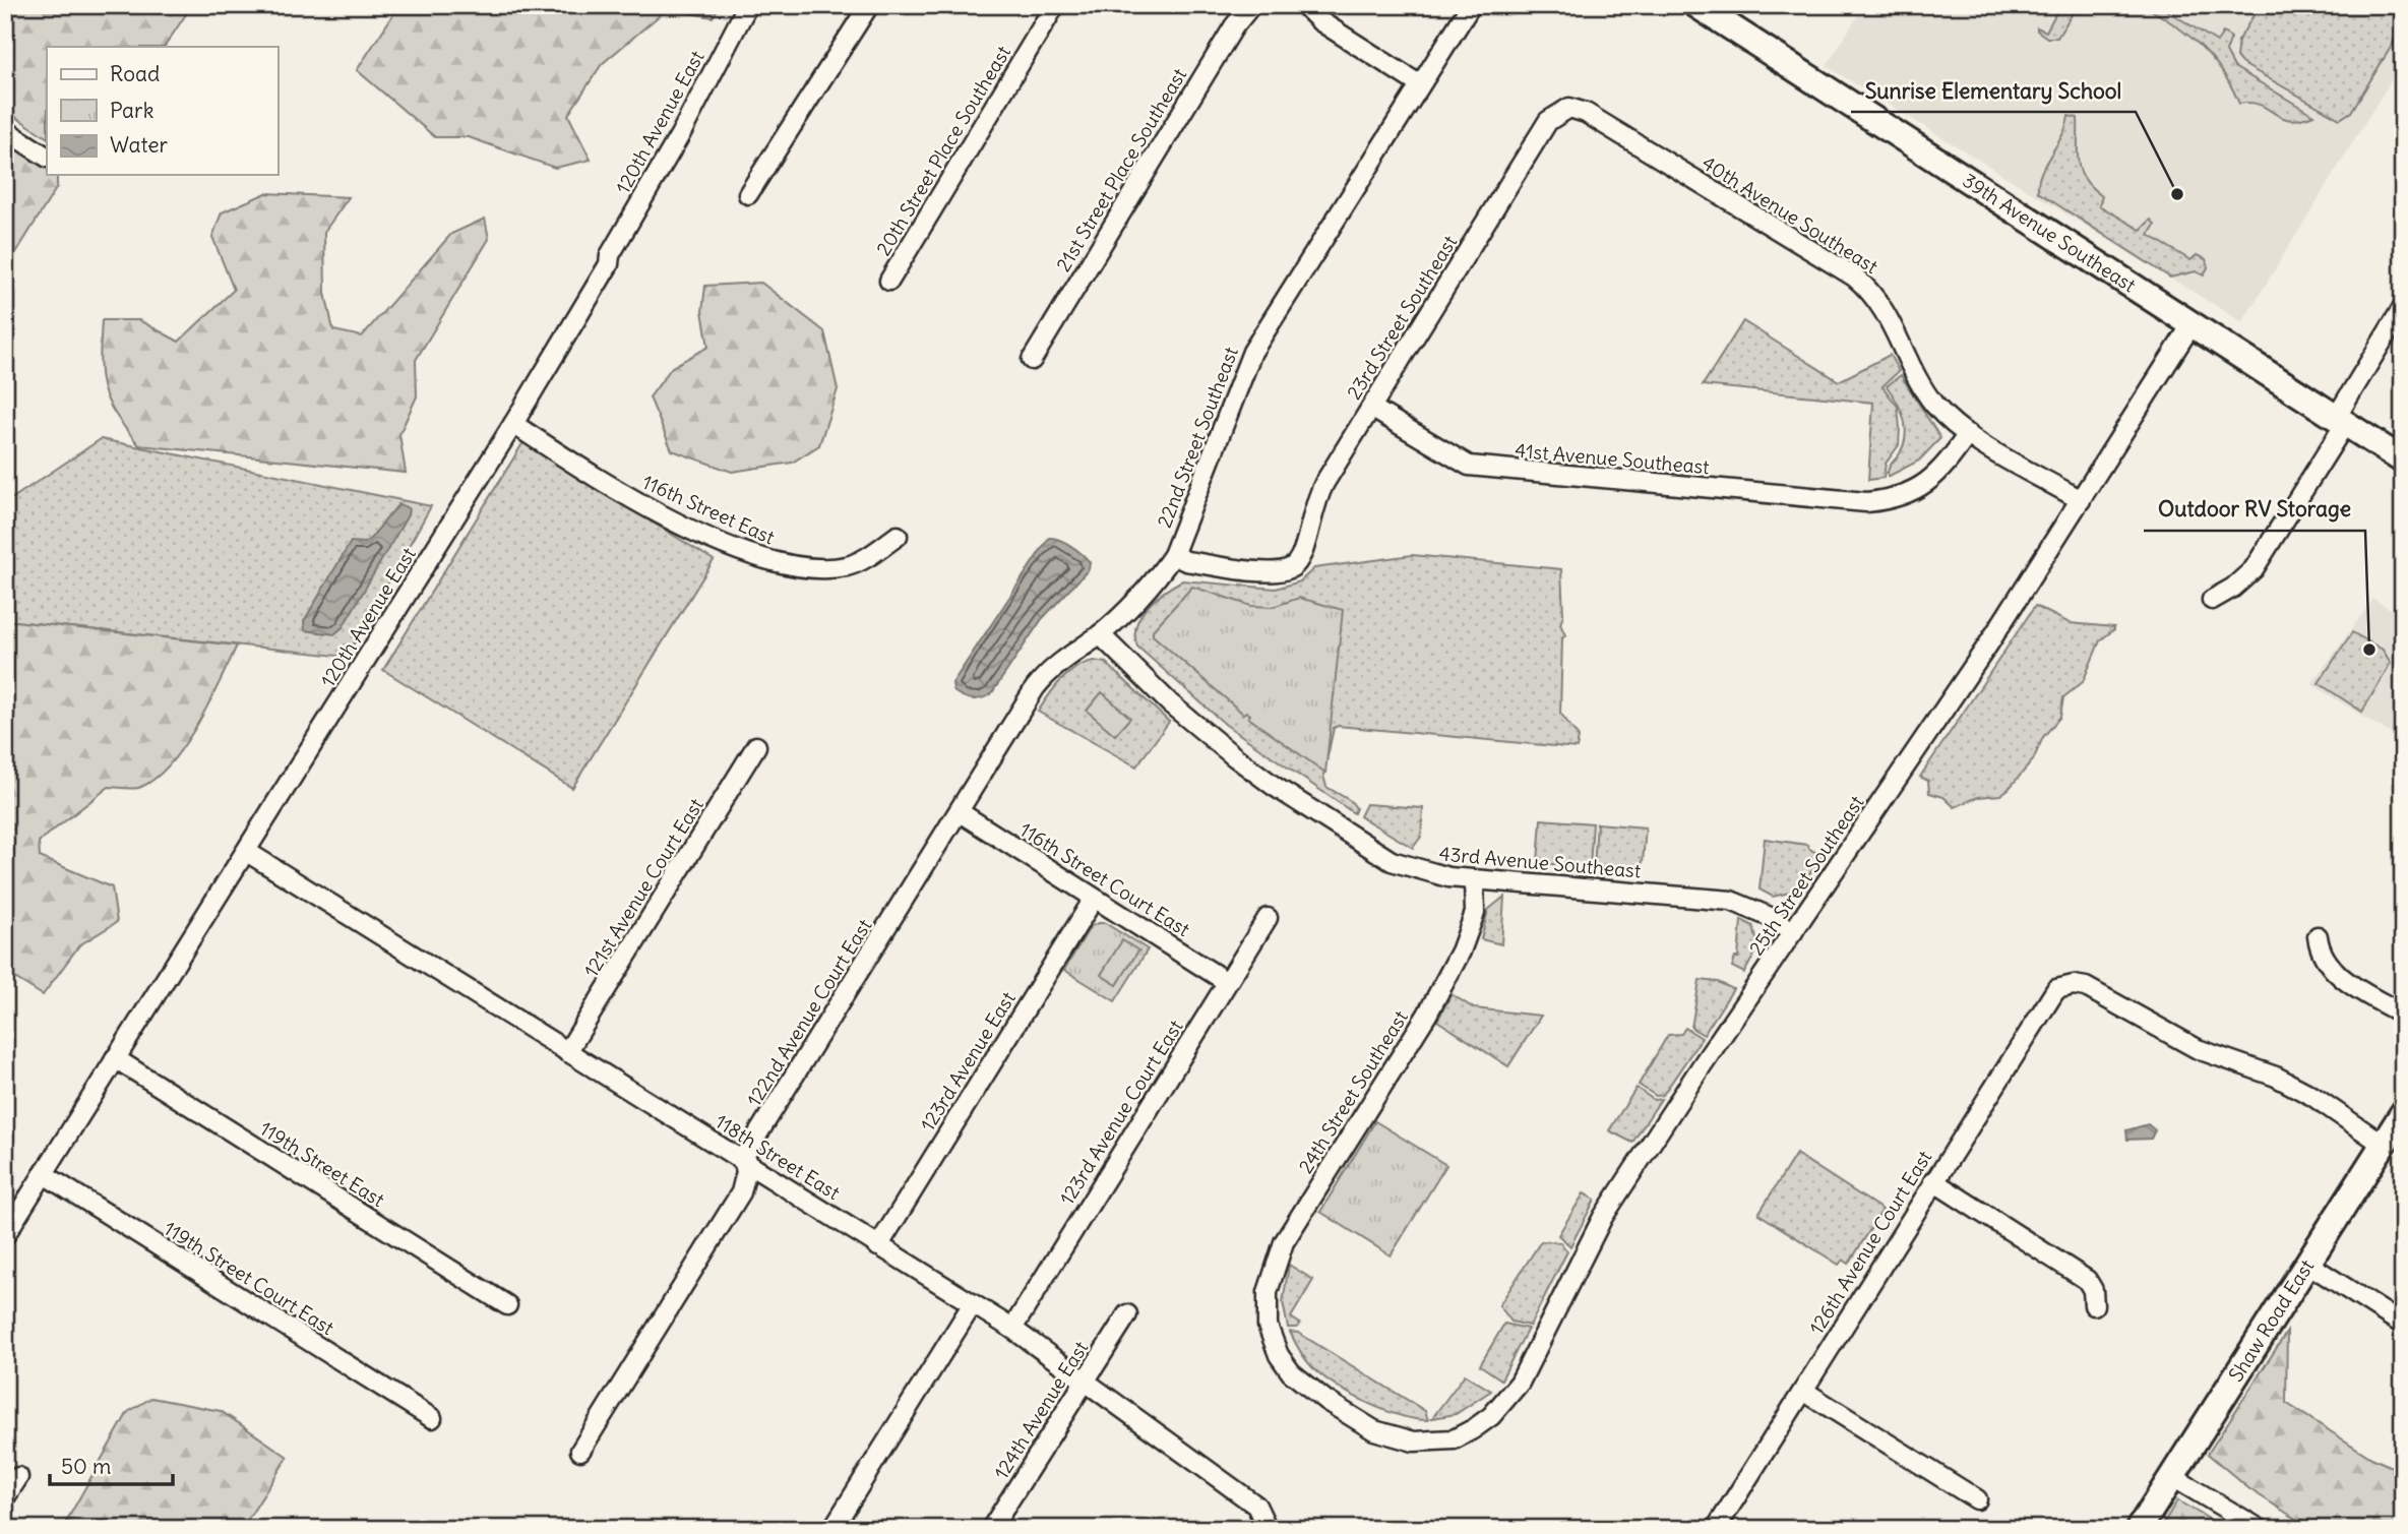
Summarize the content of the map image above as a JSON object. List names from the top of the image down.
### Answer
{
  "streets": {
    "main road": ["39th Avenue Southeast", "Shaw Road East"],
    "street": [
      "120th Avenue East",
      "20th Street Place Southeast",
      "21st Street Place Southeast",
      "40th Avenue Southeast",
      "23rd Street Southeast",
      "22nd Street Southeast",
      "41st Avenue Southeast",
      "116th Street East",
      "43rd Avenue Southeast",
      "25th Street Southeast",
      "116th Street Court East",
      "121st Avenue Court East",
      "122nd Avenue Court East",
      "123rd Avenue East",
      "24th Street Southeast",
      "123rd Avenue Court East",
      "118th Street East",
      "119th Street East",
      "126th Avenue Court East",
      "119th Street Court East",
      "124th Avenue East"
    ]
  },
  "crossings": [
    ["120th Avenue East", "116th Street East"],
    ["120th Avenue East", "118th Street East"],
    ["120th Avenue East", "119th Street East"],
    ["120th Avenue East", "119th Street Court East"],
    ["40th Avenue Southeast", "23rd Street Southeast"],
    ["40th Avenue Southeast", "41st Avenue Southeast"],
    ["40th Avenue Southeast", "25th Street Southeast"],
    ["39th Avenue Southeast", "25th Street Southeast"],
    ["23rd Street Southeast", "22nd Street Southeast"],
    ["23rd Street Southeast", "41st Avenue Southeast"],
    ["22nd Street Southeast", "43rd Avenue Southeast"],
    ["22nd Street Southeast", "122nd Avenue Court East"],
    ["43rd Avenue Southeast", "25th Street Southeast"],
    ["43rd Avenue Southeast", "24th Street Southeast"],
    ["25th Street Southeast", "24th Street Southeast"],
    ["116th Street Court East", "122nd Avenue Court East"],
    ["116th Street Court East", "123rd Avenue East"],
    ["116th Street Court East", "123rd Avenue Court East"],
    ["121st Avenue Court East", "118th Street East"],
    ["122nd Avenue Court East", "118th Street East"],
    ["123rd Avenue East", "118th Street East"],
    ["123rd Avenue Court East", "118th Street East"],
    ["118th Street East", "124th Avenue East"],
    ["126th Avenue Court East", "Shaw Road East"]
  ],
  "places": ["Sunrise Elementary School", "Outdoor RV Storage"],
  "legend": ["Road", "Park", "Water"],
  "scale_bar": "50 m"
}
